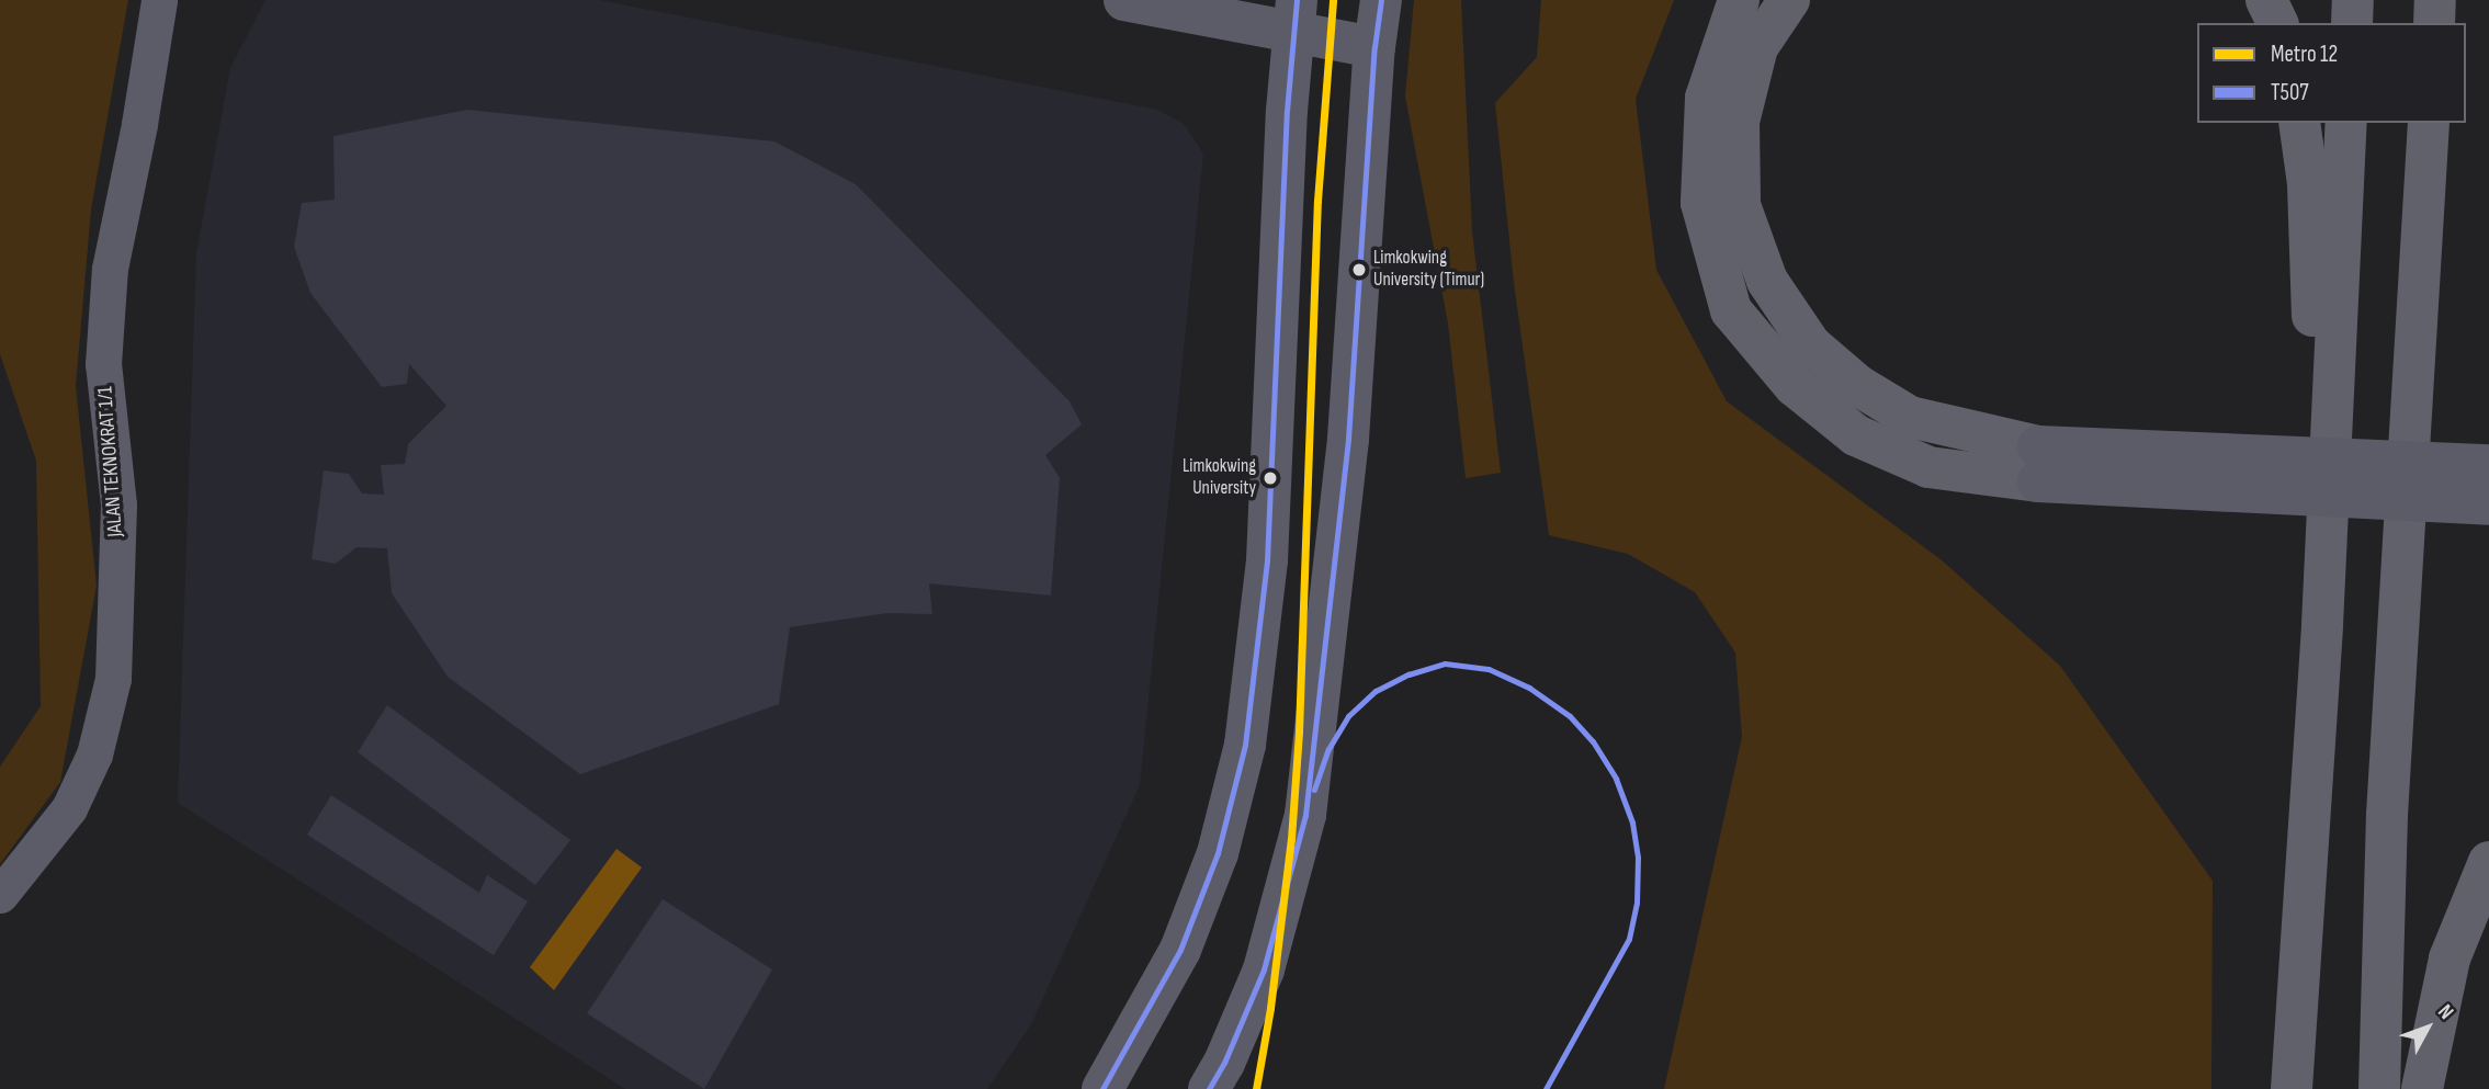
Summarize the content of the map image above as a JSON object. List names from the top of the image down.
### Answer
{
  "streets": {
    "street": ["JALAN TEKNOKRAT 1/1"]
  },
  "places": ["Limkokwing University (Timur)", "Limkokwing University"],
  "lines": ["metro line 12", "transit line T507"],
  "legend": ["Metro 12", "T507"],
  "north": "top right"
}
